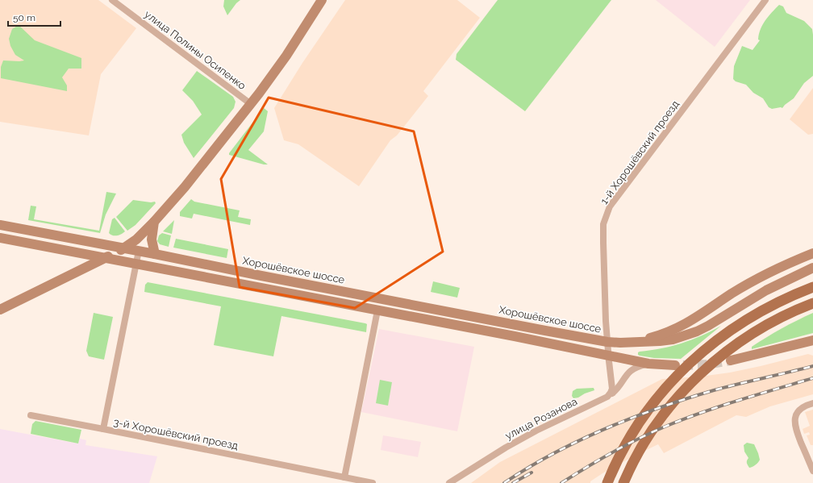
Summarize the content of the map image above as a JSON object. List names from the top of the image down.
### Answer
{
  "streets": {
    "main road": ["Хорошёвское шоссе"],
    "street": [
      "улица Полины Осипенко",
      "1-й Хорошёвский проезд",
      "улица Розанова",
      "3-й Хорошёвский проезд"
    ]
  },
  "crossings": [
    ["1-й Хорошёвский проезд", "Хорошёвское шоссе"],
    ["Хорошёвское шоссе", "3-й Хорошёвский проезд"]
  ],
  "scale_bar": "50 m"
}
